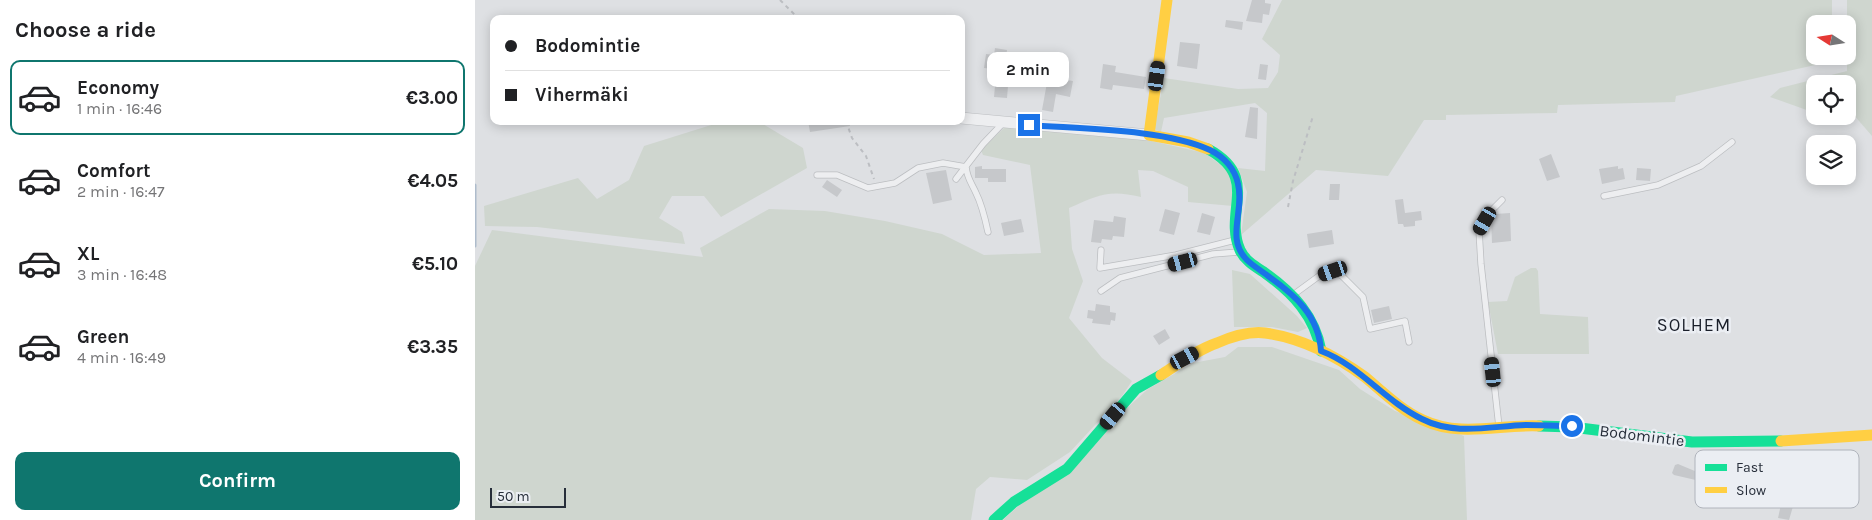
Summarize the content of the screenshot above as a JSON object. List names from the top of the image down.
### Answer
{
  "streets": {
    "street": ["Bodomintie"]
  },
  "districts": ["SOLHEM"],
  "legend": ["Fast", "Slow"],
  "scale_bar": "50 m",
  "north": "left",
  "page": {
    "heading": "Choose a ride",
    "banner": ["Bodomintie", "Vihermäki"],
    "bubble": "2 min",
    "list": [
      {
        "name": "Economy",
        "note": "1 min · 16:46",
        "value": "€3.00"
      },
      {
        "name": "Comfort",
        "note": "2 min · 16:47",
        "value": "€4.05"
      },
      {
        "name": "XL",
        "note": "3 min · 16:48",
        "value": "€5.10"
      },
      {
        "name": "Green",
        "note": "4 min · 16:49",
        "value": "€3.35"
      }
    ],
    "buttons": "Confirm",
    "scale": "50 m"
  }
}
